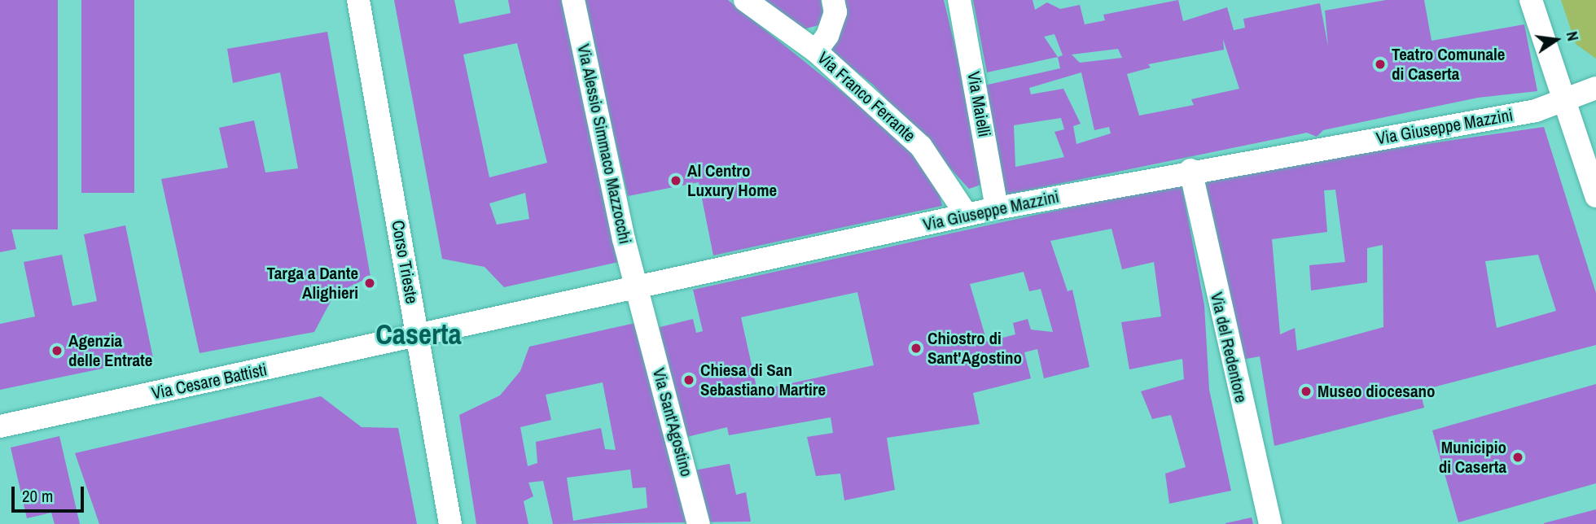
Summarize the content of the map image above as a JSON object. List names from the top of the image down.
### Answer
{
  "streets": {
    "street": [
      "Via Franco Ferrante",
      "Via Maielli",
      "Via Giuseppe Mazzini",
      "Via Alessio Simmaco Mazzocchi",
      "Corso Trieste",
      "Via del Redentore",
      "Via Cesare Battisti",
      "Via Sant'Agostino"
    ]
  },
  "crossings": [
    ["Via Franco Ferrante", "Via Giuseppe Mazzini"],
    ["Via Maielli", "Via Giuseppe Mazzini"],
    ["Via Giuseppe Mazzini", "Via Alessio Simmaco Mazzocchi"],
    ["Via Giuseppe Mazzini", "Corso Trieste"],
    ["Via Giuseppe Mazzini", "Via del Redentore"],
    ["Via Giuseppe Mazzini", "Via Cesare Battisti"],
    ["Via Alessio Simmaco Mazzocchi", "Via Sant'Agostino"],
    ["Corso Trieste", "Via Cesare Battisti"]
  ],
  "districts": ["Caserta"],
  "places": [
    "Teatro Comunale di Caserta",
    "Al Centro Luxury Home",
    "Targa a Dante Alighieri",
    "Chiostro di Sant'Agostino",
    "Agenzia delle Entrate",
    "Chiesa di San Sebastiano Martire",
    "Museo diocesano",
    "Municipio di Caserta"
  ],
  "scale_bar": "20 m",
  "north": "right"
}
